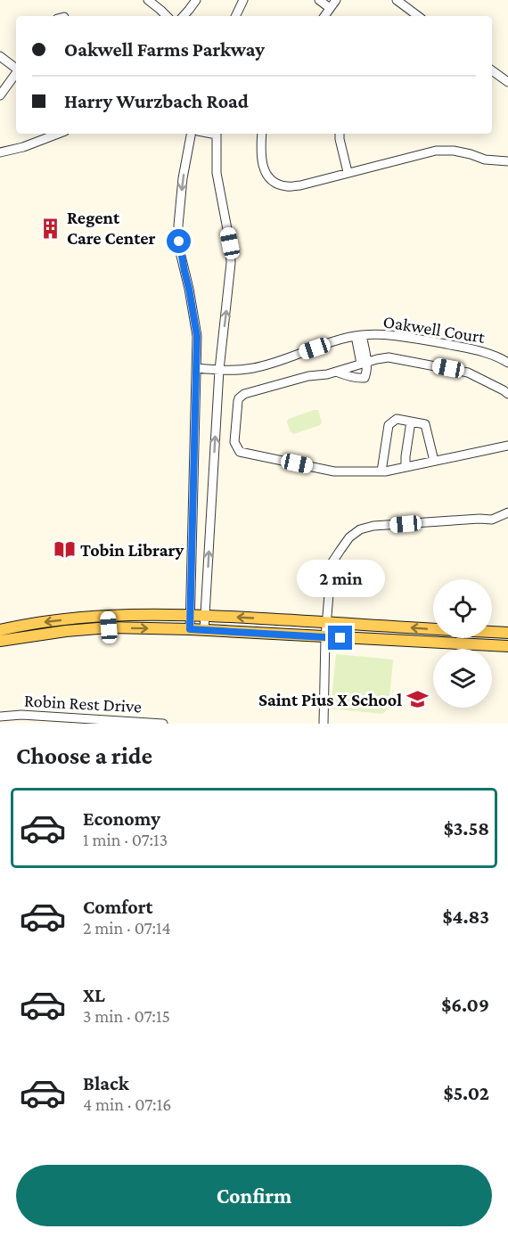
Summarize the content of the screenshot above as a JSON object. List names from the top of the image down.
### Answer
{
  "streets": {
    "street": ["Oakwell Court", "Robin Rest Drive"]
  },
  "places": {
    "building": ["Regent Care Center"],
    "library": ["Tobin Library"],
    "school or university": ["Saint Pius X School"]
  },
  "page": {
    "banner": ["Oakwell Farms Parkway", "Harry Wurzbach Road"],
    "bubble": "2 min",
    "heading": "Choose a ride",
    "list": [
      {
        "name": "Economy",
        "note": "1 min · 07:13",
        "value": "$3.58"
      },
      {
        "name": "Comfort",
        "note": "2 min · 07:14",
        "value": "$4.83"
      },
      {
        "name": "XL",
        "note": "3 min · 07:15",
        "value": "$6.09"
      },
      {
        "name": "Black",
        "note": "4 min · 07:16",
        "value": "$5.02"
      }
    ],
    "buttons": "Confirm"
  }
}
